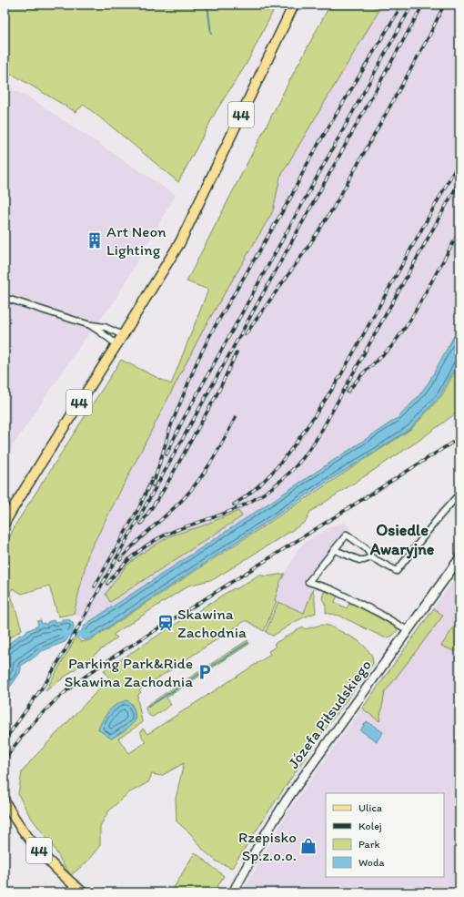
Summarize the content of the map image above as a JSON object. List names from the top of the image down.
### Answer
{
  "streets": {
    "main road": ["44", "Józefa Piłsudskiego"]
  },
  "districts": ["Osiedle Awaryjne"],
  "places": {
    "building": ["Art Neon Lighting"],
    "station": ["Skawina Zachodnia"],
    "parking": ["Parking Park&Ride Skawina Zachodnia"],
    "shop": ["Rzepisko Sp.z.o.o."]
  },
  "legend": [
    "Ulica",
    "Kolej",
    "Park",
    "Woda"
  ]
}
